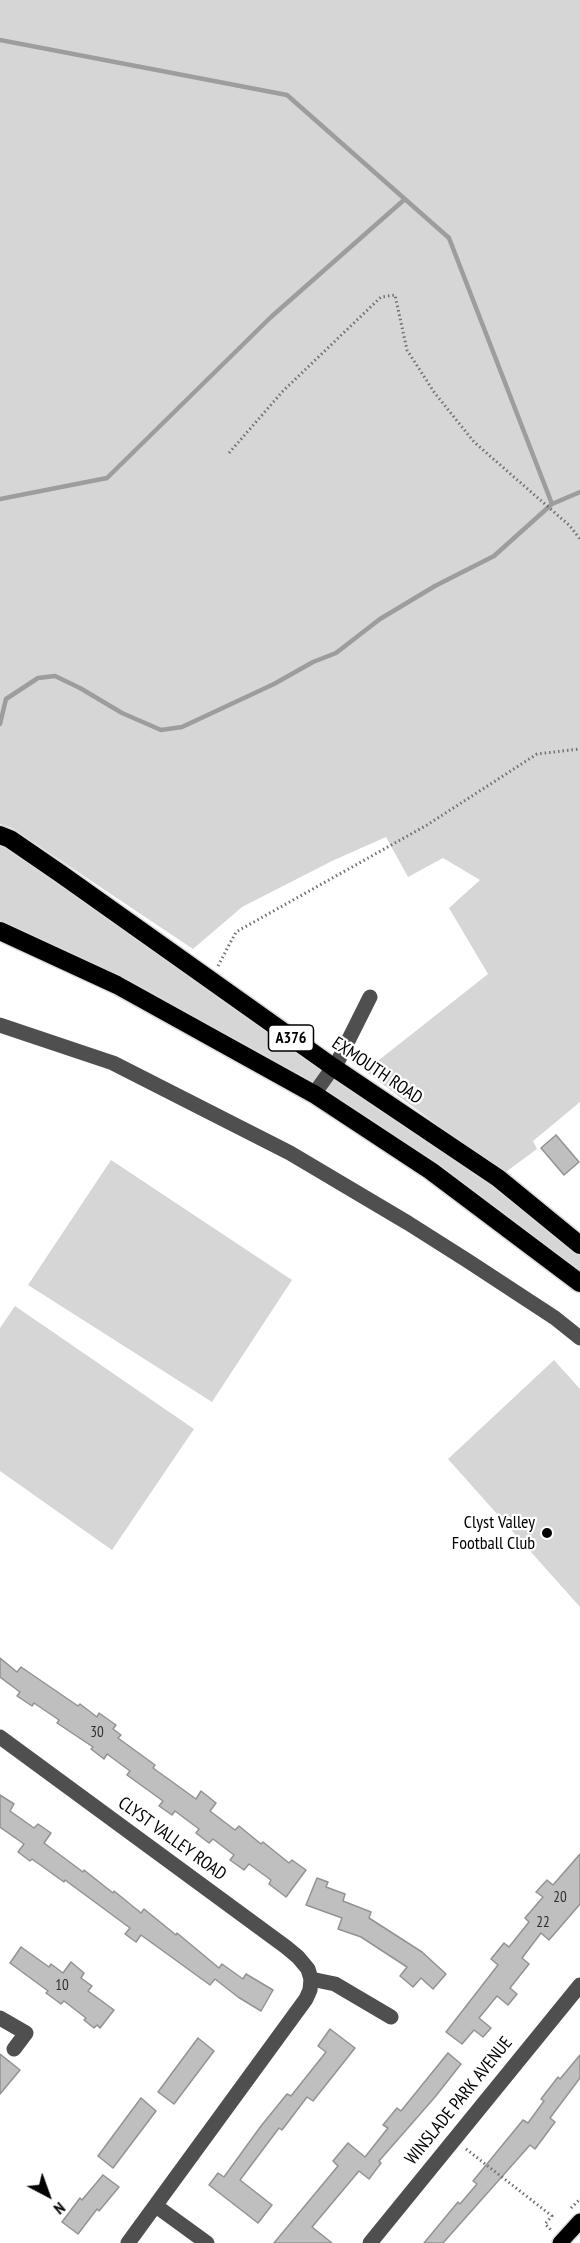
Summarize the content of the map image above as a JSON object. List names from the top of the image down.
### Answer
{
  "streets": {
    "highway": ["A376", "EXMOUTH ROAD"],
    "street": ["CLYST VALLEY ROAD", "WINSLADE PARK AVENUE"]
  },
  "places": ["Clyst Valley Football Club"],
  "house_numbers": [
    "30",
    "20",
    "22",
    "10"
  ],
  "north": "bottom right"
}
